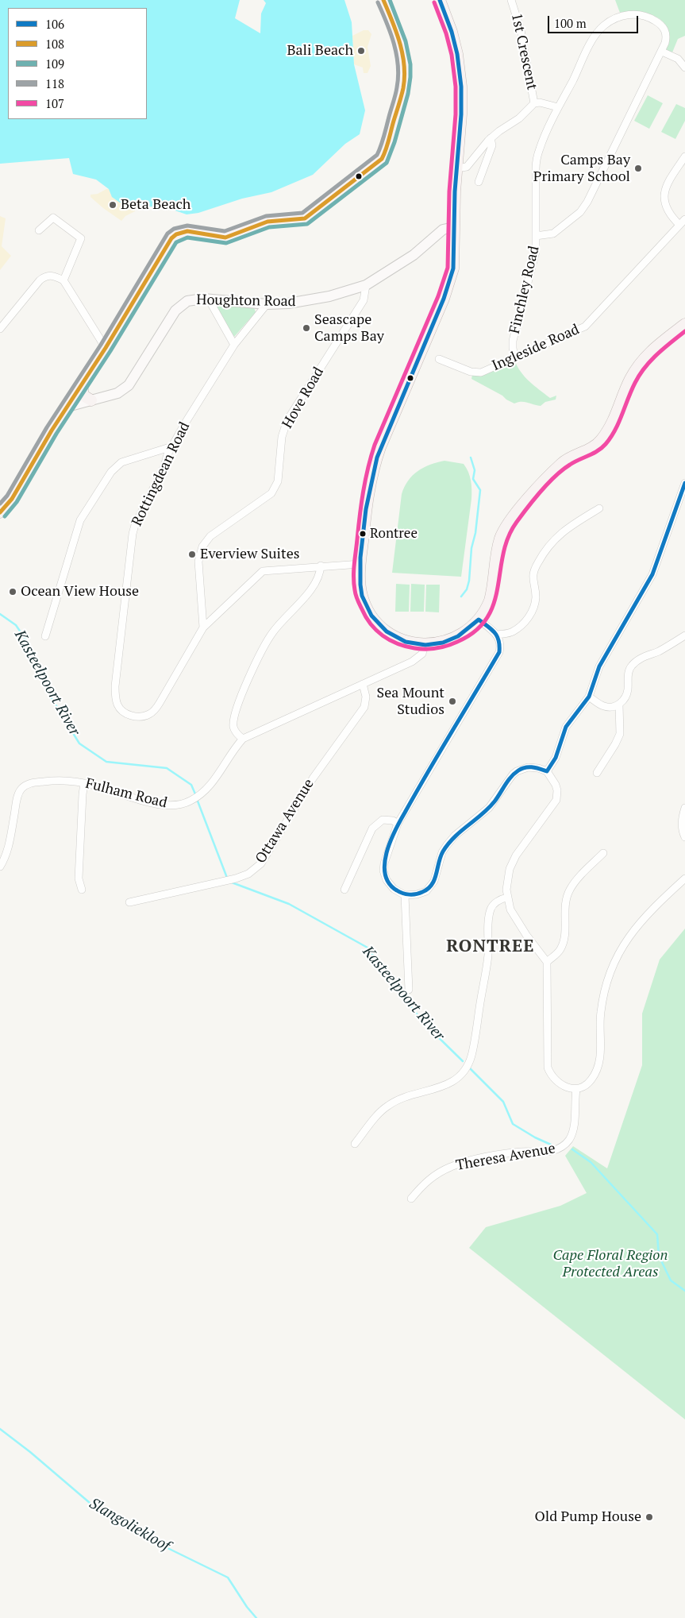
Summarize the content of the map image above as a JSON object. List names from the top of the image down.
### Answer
{
  "streets": {
    "street": [
      "1st Crescent",
      "Finchley Road",
      "Houghton Road",
      "Ingleside Road",
      "Hove Road",
      "Rottingdean Road",
      "Fulham Road",
      "Ottawa Avenue",
      "Theresa Avenue"
    ]
  },
  "crossings": [
    ["1st Crescent", "Finchley Road"],
    ["Finchley Road", "Ingleside Road"],
    ["Houghton Road", "Hove Road"],
    ["Houghton Road", "Rottingdean Road"],
    ["Hove Road", "Rottingdean Road"],
    ["Fulham Road", "Ottawa Avenue"]
  ],
  "districts": ["RONTREE"],
  "water": ["Kasteelpoort River", "Slangoliekloof"],
  "parks": ["Cape Floral Region Protected Areas"],
  "places": [
    "Bali Beach",
    "Camps Bay Primary School",
    "Beta Beach",
    "Seascape Camps Bay",
    "Rontree",
    "Everview Suites",
    "Ocean View House",
    "Sea Mount Studios",
    "Old Pump House"
  ],
  "lines": [
    "transit line 106",
    "transit line 108",
    "transit line 109",
    "transit line 118",
    "transit line 107"
  ],
  "legend": [
    "106",
    "108",
    "109",
    "118",
    "107"
  ],
  "scale_bar": "100 m"
}
